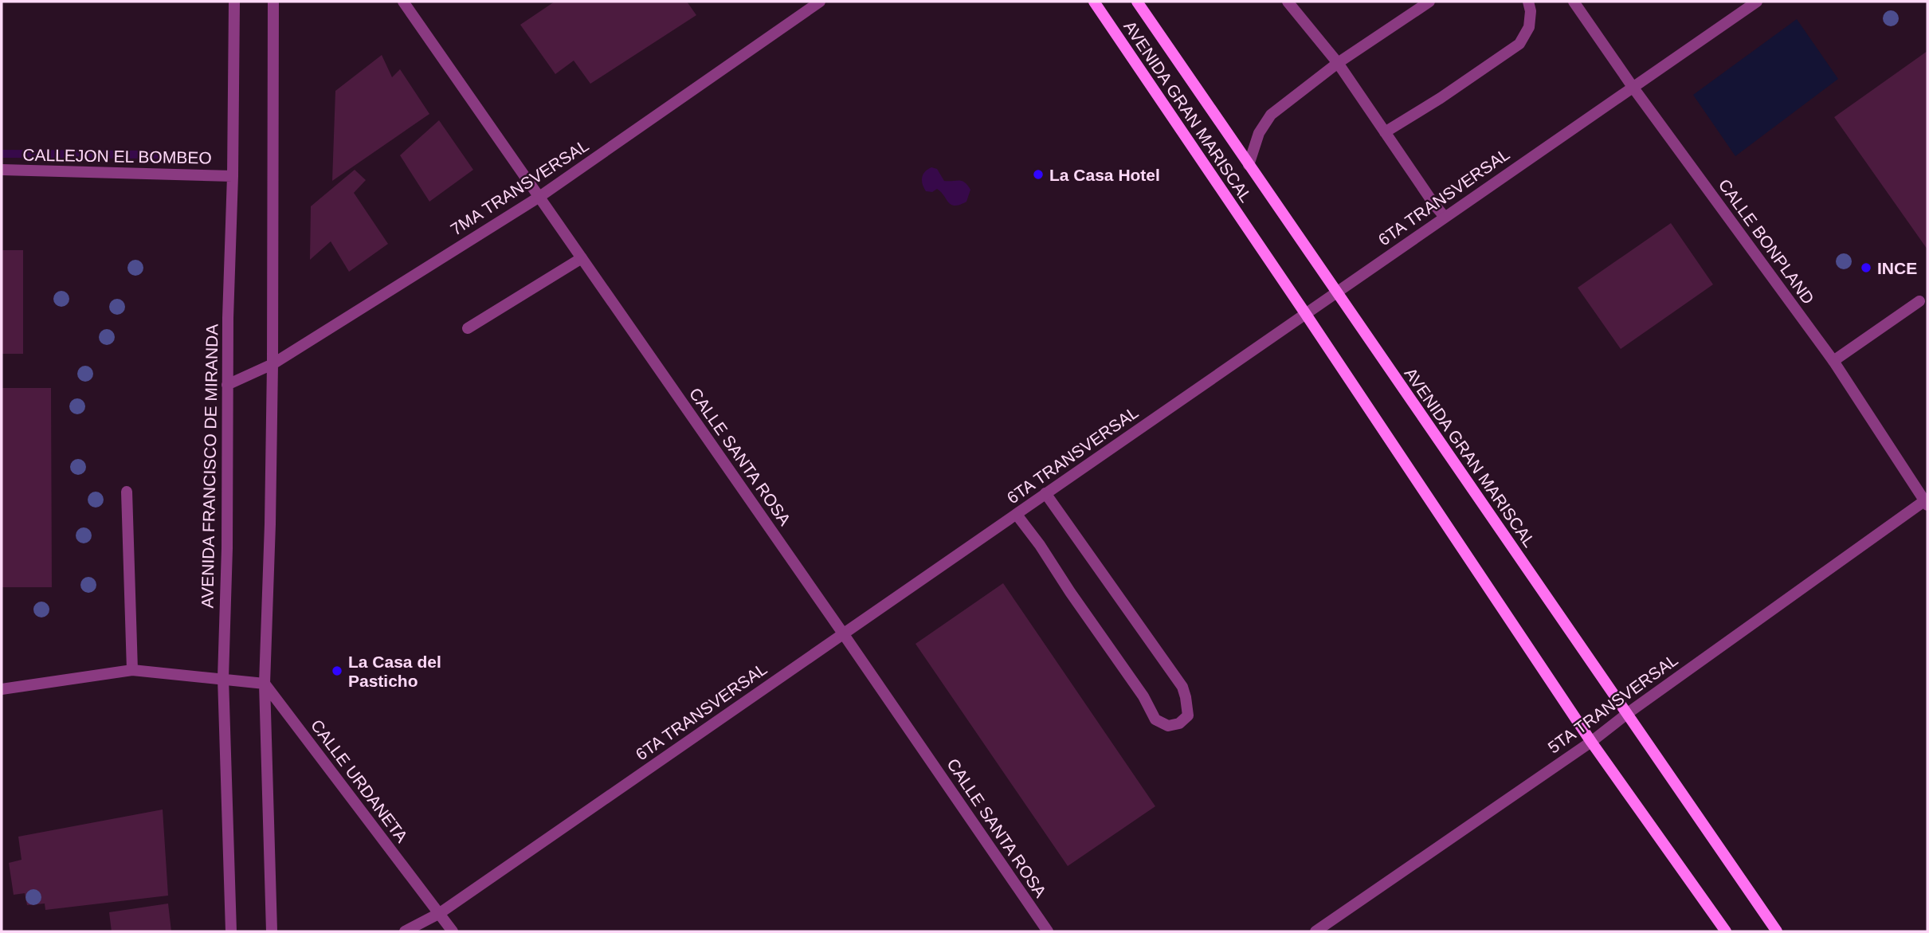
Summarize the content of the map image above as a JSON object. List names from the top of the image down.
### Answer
{
  "streets": {
    "street": [
      "AVENIDA GRAN MARISCAL",
      "CALLEJON EL BOMBEO",
      "7MA TRANSVERSAL",
      "6TA TRANSVERSAL",
      "CALLE BONPLAND",
      "CALLE SANTA ROSA",
      "AVENIDA FRANCISCO DE MIRANDA",
      "5TA TRANSVERSAL",
      "CALLE URDANETA"
    ]
  },
  "crossings": [
    ["AVENIDA GRAN MARISCAL", "6TA TRANSVERSAL"],
    ["AVENIDA GRAN MARISCAL", "5TA TRANSVERSAL"],
    ["CALLEJON EL BOMBEO", "AVENIDA FRANCISCO DE MIRANDA"],
    ["7MA TRANSVERSAL", "CALLE SANTA ROSA"],
    ["7MA TRANSVERSAL", "AVENIDA FRANCISCO DE MIRANDA"],
    ["6TA TRANSVERSAL", "CALLE BONPLAND"],
    ["6TA TRANSVERSAL", "CALLE SANTA ROSA"],
    ["6TA TRANSVERSAL", "CALLE URDANETA"],
    ["CALLE BONPLAND", "5TA TRANSVERSAL"]
  ],
  "places": ["La Casa Hotel", "INCE", "La Casa del Pasticho"]
}
